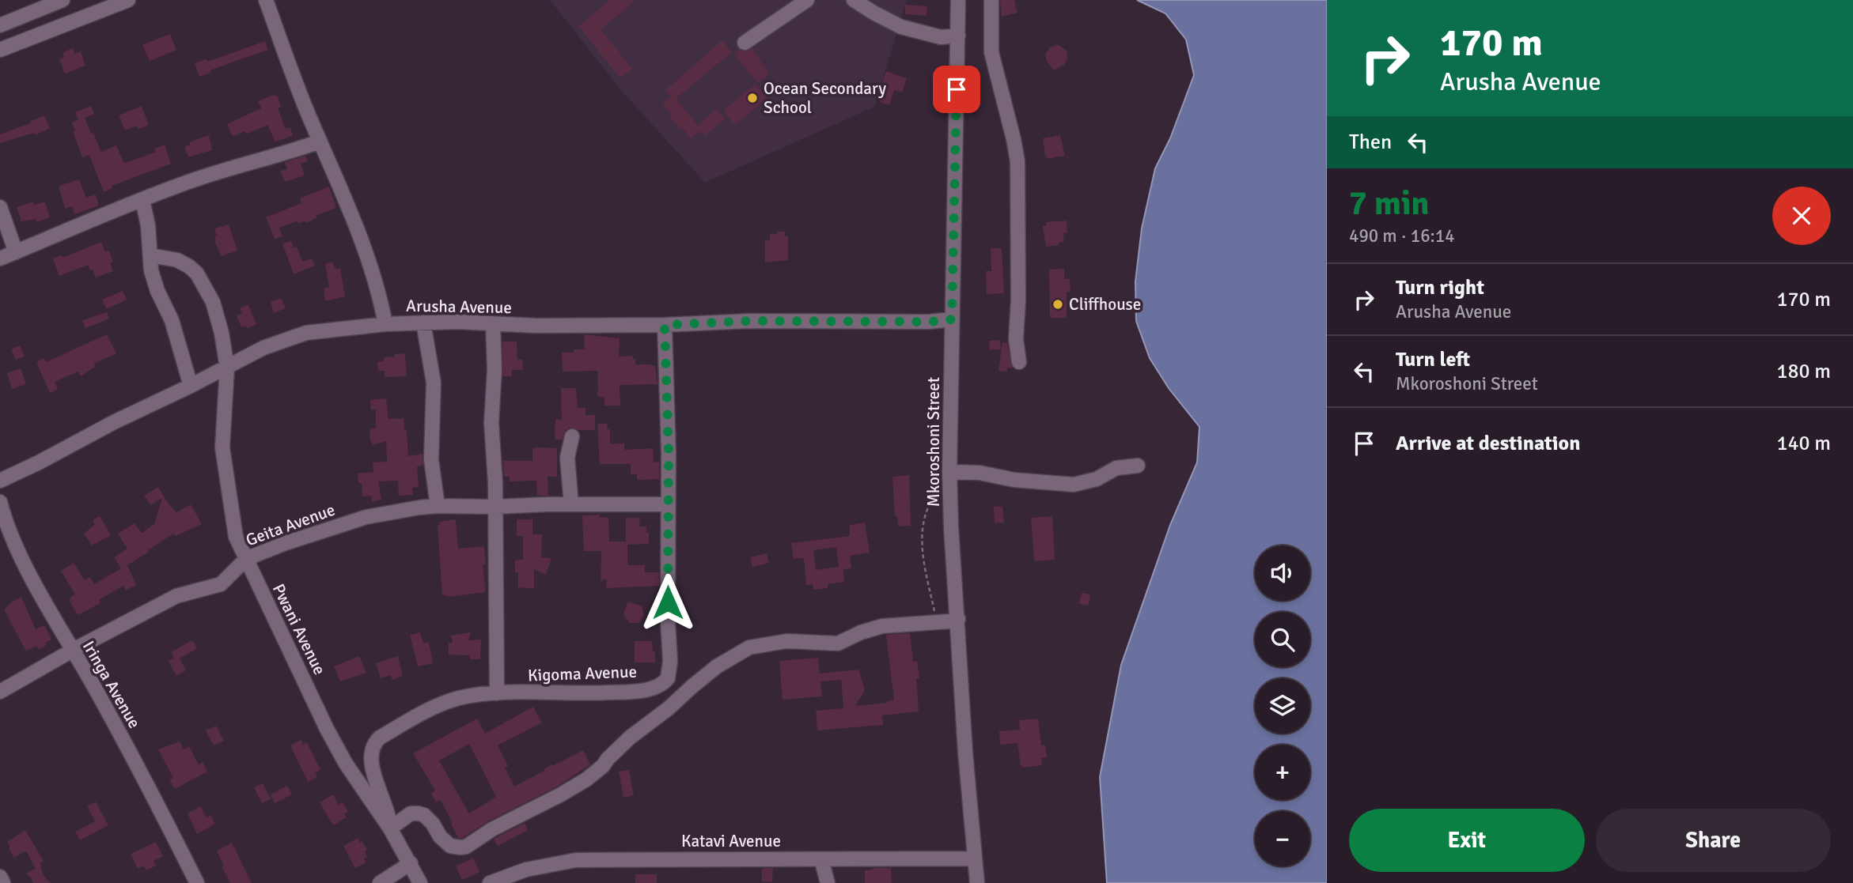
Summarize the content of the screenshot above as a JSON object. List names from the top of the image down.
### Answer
{
  "streets": {
    "street": [
      "Arusha Avenue",
      "Mkoroshoni Street",
      "Geita Avenue",
      "Pwani Avenue",
      "Kigoma Avenue",
      "Iringa Avenue",
      "Katavi Avenue"
    ]
  },
  "crossings": [
    ["Arusha Avenue", "Mkoroshoni Street"],
    ["Arusha Avenue", "Pwani Avenue"],
    ["Arusha Avenue", "Kigoma Avenue"],
    ["Mkoroshoni Street", "Katavi Avenue"],
    ["Geita Avenue", "Pwani Avenue"],
    ["Geita Avenue", "Kigoma Avenue"],
    ["Geita Avenue", "Iringa Avenue"],
    ["Pwani Avenue", "Kigoma Avenue"]
  ],
  "places": ["Ocean Secondary School", "Cliffhouse"],
  "page": {
    "turn": ["170 m", "Arusha Avenue"],
    "then": "Then",
    "heading": ["7 min", "490 m · 16:14"],
    "list": [
      {
        "name": "Turn right",
        "note": "Arusha Avenue",
        "value": "170 m"
      },
      {
        "name": "Turn left",
        "note": "Mkoroshoni Street",
        "value": "180 m"
      },
      {
        "name": "Arrive at destination",
        "value": "140 m"
      }
    ],
    "map_buttons": ["+", "−"],
    "buttons": ["Exit", "Share"]
  }
}
